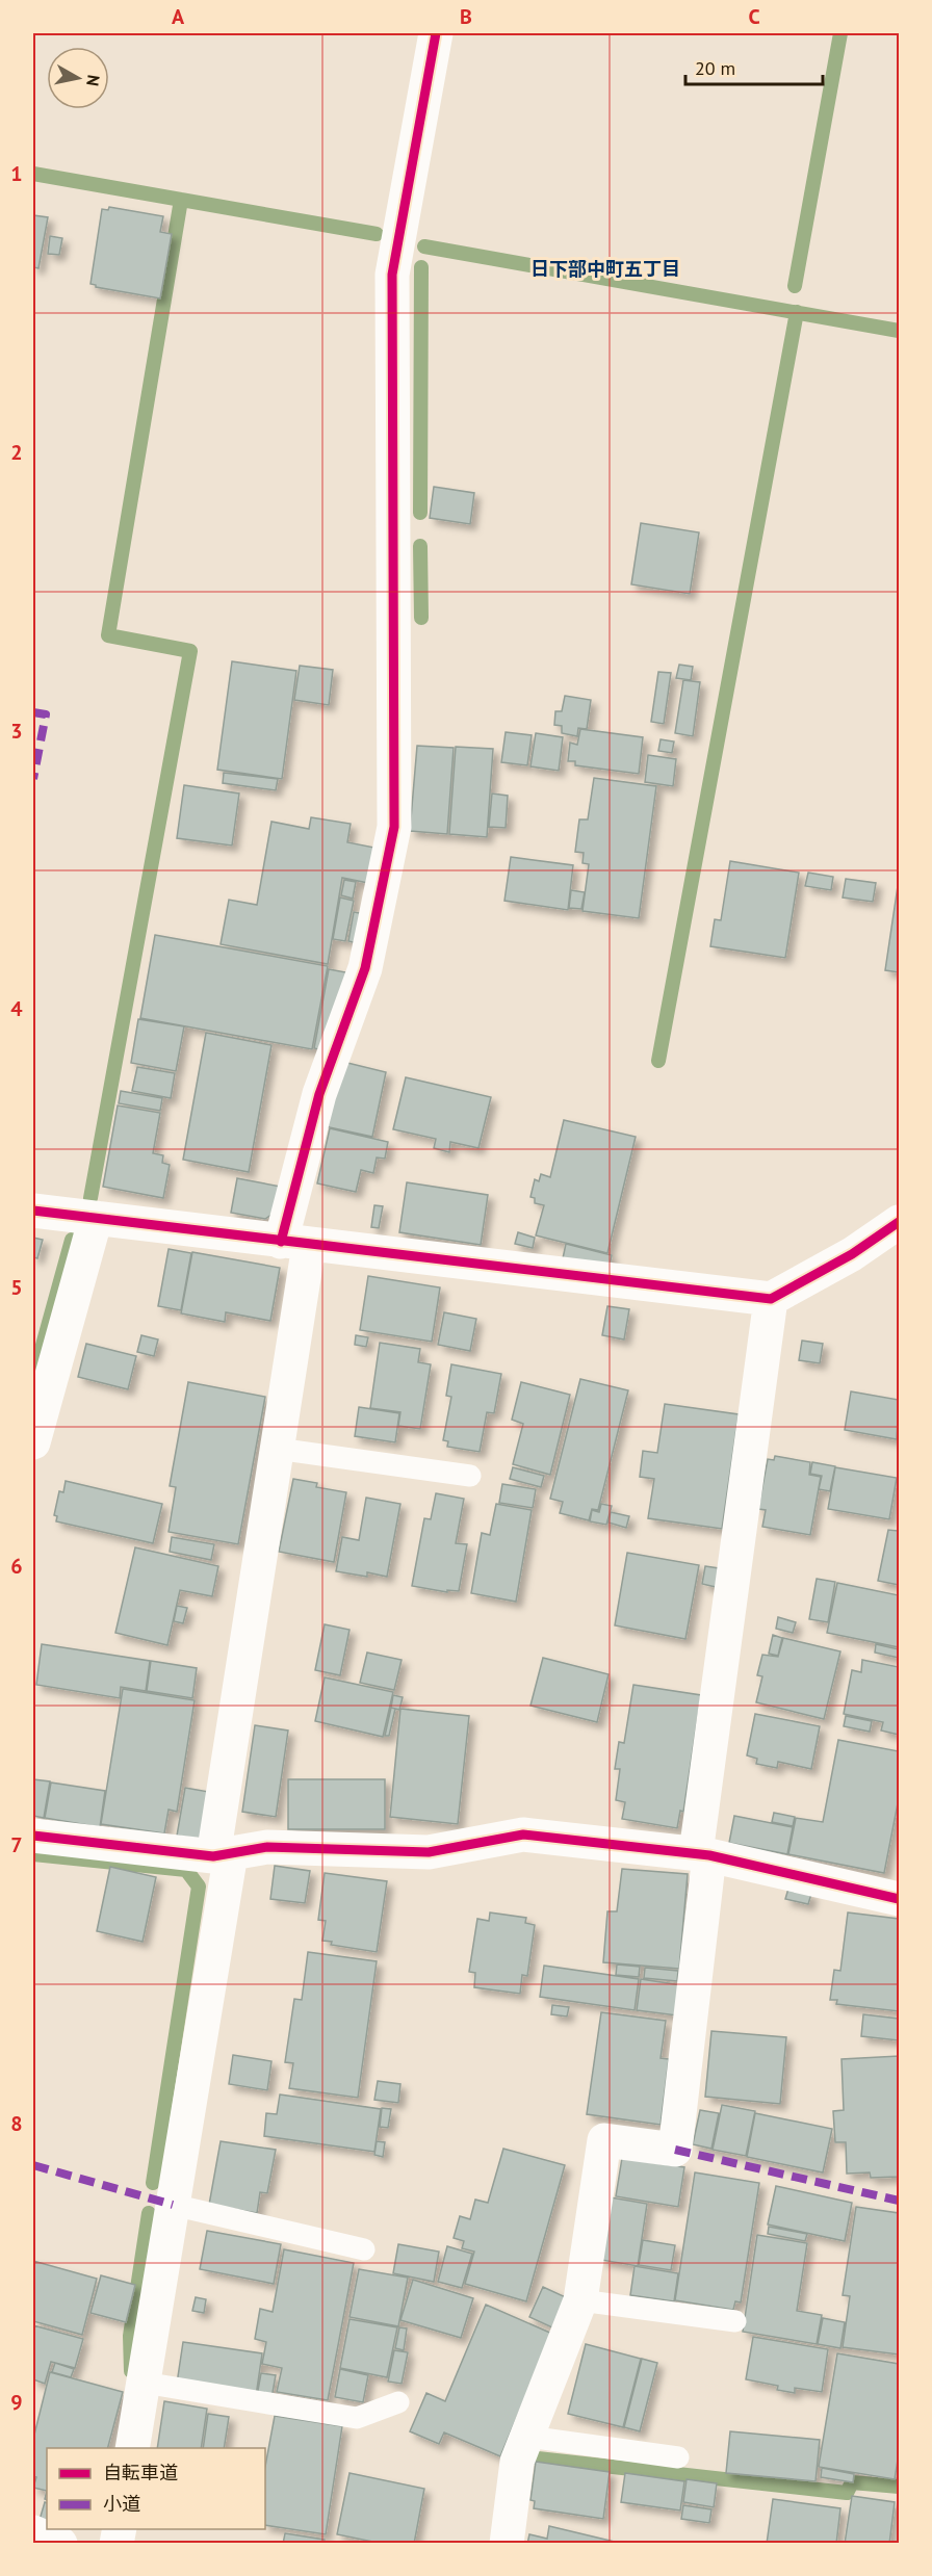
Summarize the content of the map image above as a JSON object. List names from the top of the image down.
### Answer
{
  "districts": ["日下部中町五丁目"],
  "legend": ["自転車道", "小道"],
  "scale_bar": "20 m",
  "north": "right",
  "grid": {
    "columns": ["A", "B", "C"],
    "rows": [
      "1",
      "2",
      "3",
      "4",
      "5",
      "6",
      "7",
      "8",
      "9"
    ]
  }
}
